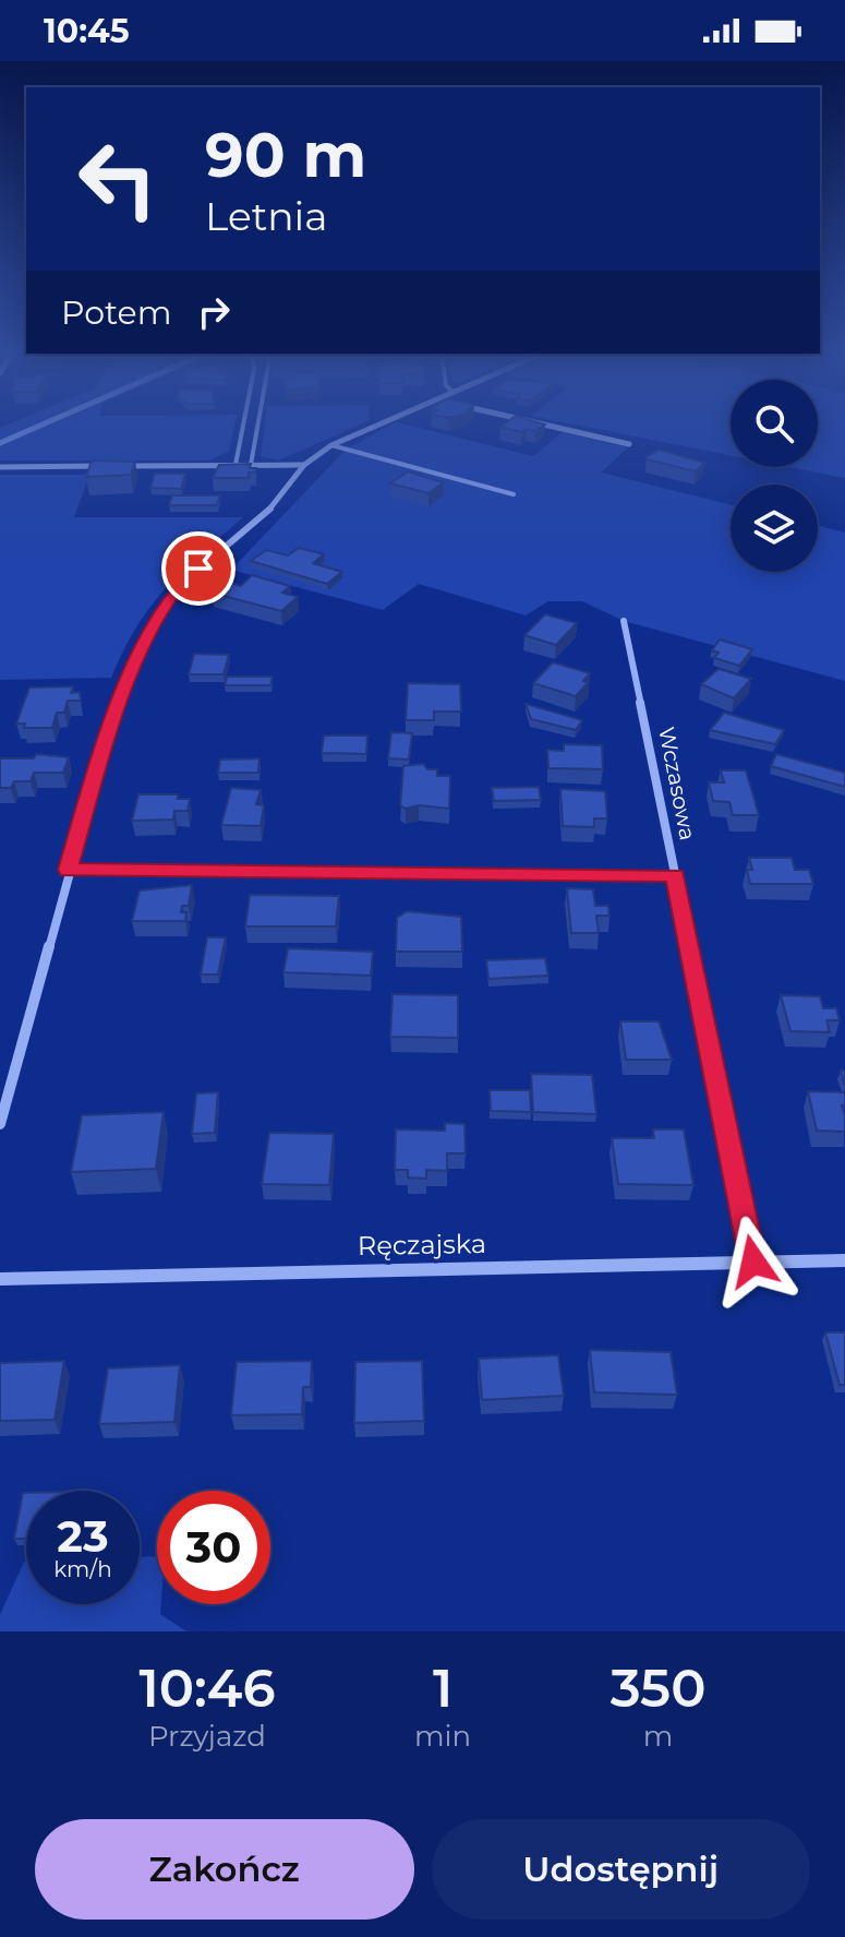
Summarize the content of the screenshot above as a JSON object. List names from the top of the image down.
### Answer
{
  "streets": {
    "street": ["Wczasowa", "Ręczajska"]
  },
  "crossings": [
    ["Wczasowa", "Ręczajska"]
  ],
  "page": {
    "status": "10:45",
    "turn": ["90 m", "Letnia"],
    "then": "Potem",
    "speed": "23 km/h",
    "limit": "30",
    "eta": [
      "10:46",
      "Przyjazd",
      "1",
      "min",
      "350",
      "m"
    ],
    "buttons": ["Zakończ", "Udostępnij"]
  }
}
